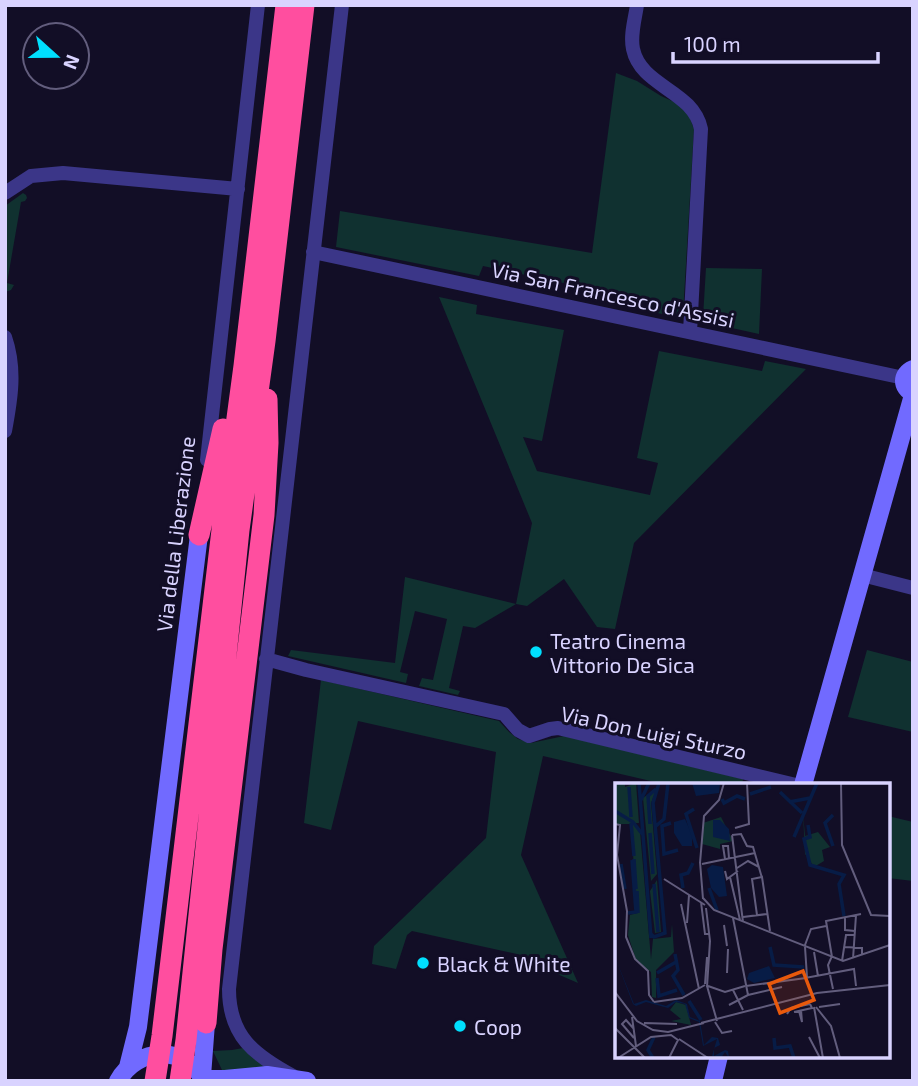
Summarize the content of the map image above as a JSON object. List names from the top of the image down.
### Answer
{
  "streets": {
    "street": ["Via San Francesco d'Assisi", "Via della Liberazione", "Via Don Luigi Sturzo"]
  },
  "places": ["Teatro Cinema Vittorio De Sica", "Black & White", "Coop"],
  "scale_bar": "100 m",
  "north": "right"
}
